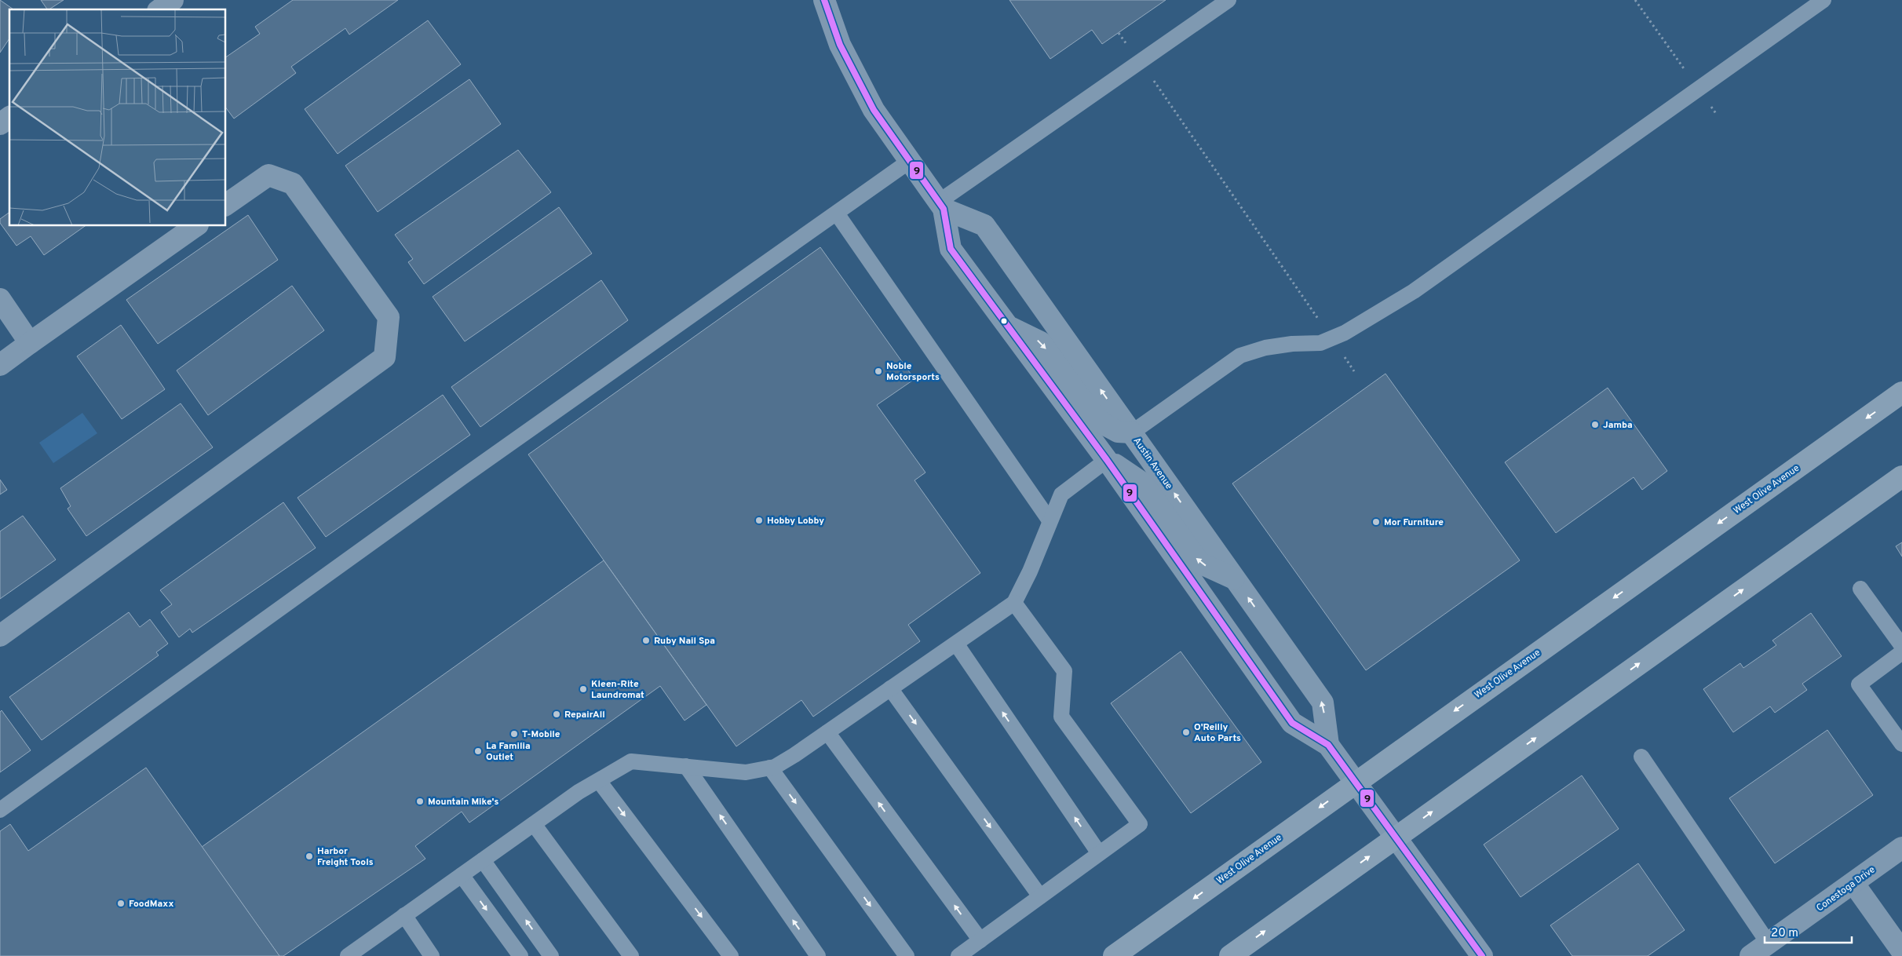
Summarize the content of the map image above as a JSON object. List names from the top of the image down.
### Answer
{
  "streets": {
    "main road": ["West Olive Avenue"],
    "street": ["Austin Avenue", "Conestoga Drive"]
  },
  "crossings": [
    ["Austin Avenue", "West Olive Avenue"]
  ],
  "places": [
    "Noble Motorsports",
    "Jamba",
    "Hobby Lobby",
    "Mor Furniture",
    "Ruby Nail Spa",
    "Kleen-Rite Laundromat",
    "RepairAll",
    "O'Reilly Auto Parts",
    "T-Mobile",
    "La Familia Outlet",
    "Mountain Mike's",
    "Harbor Freight Tools",
    "FoodMaxx"
  ],
  "lines": ["transit line 9"],
  "scale_bar": "20 m"
}
